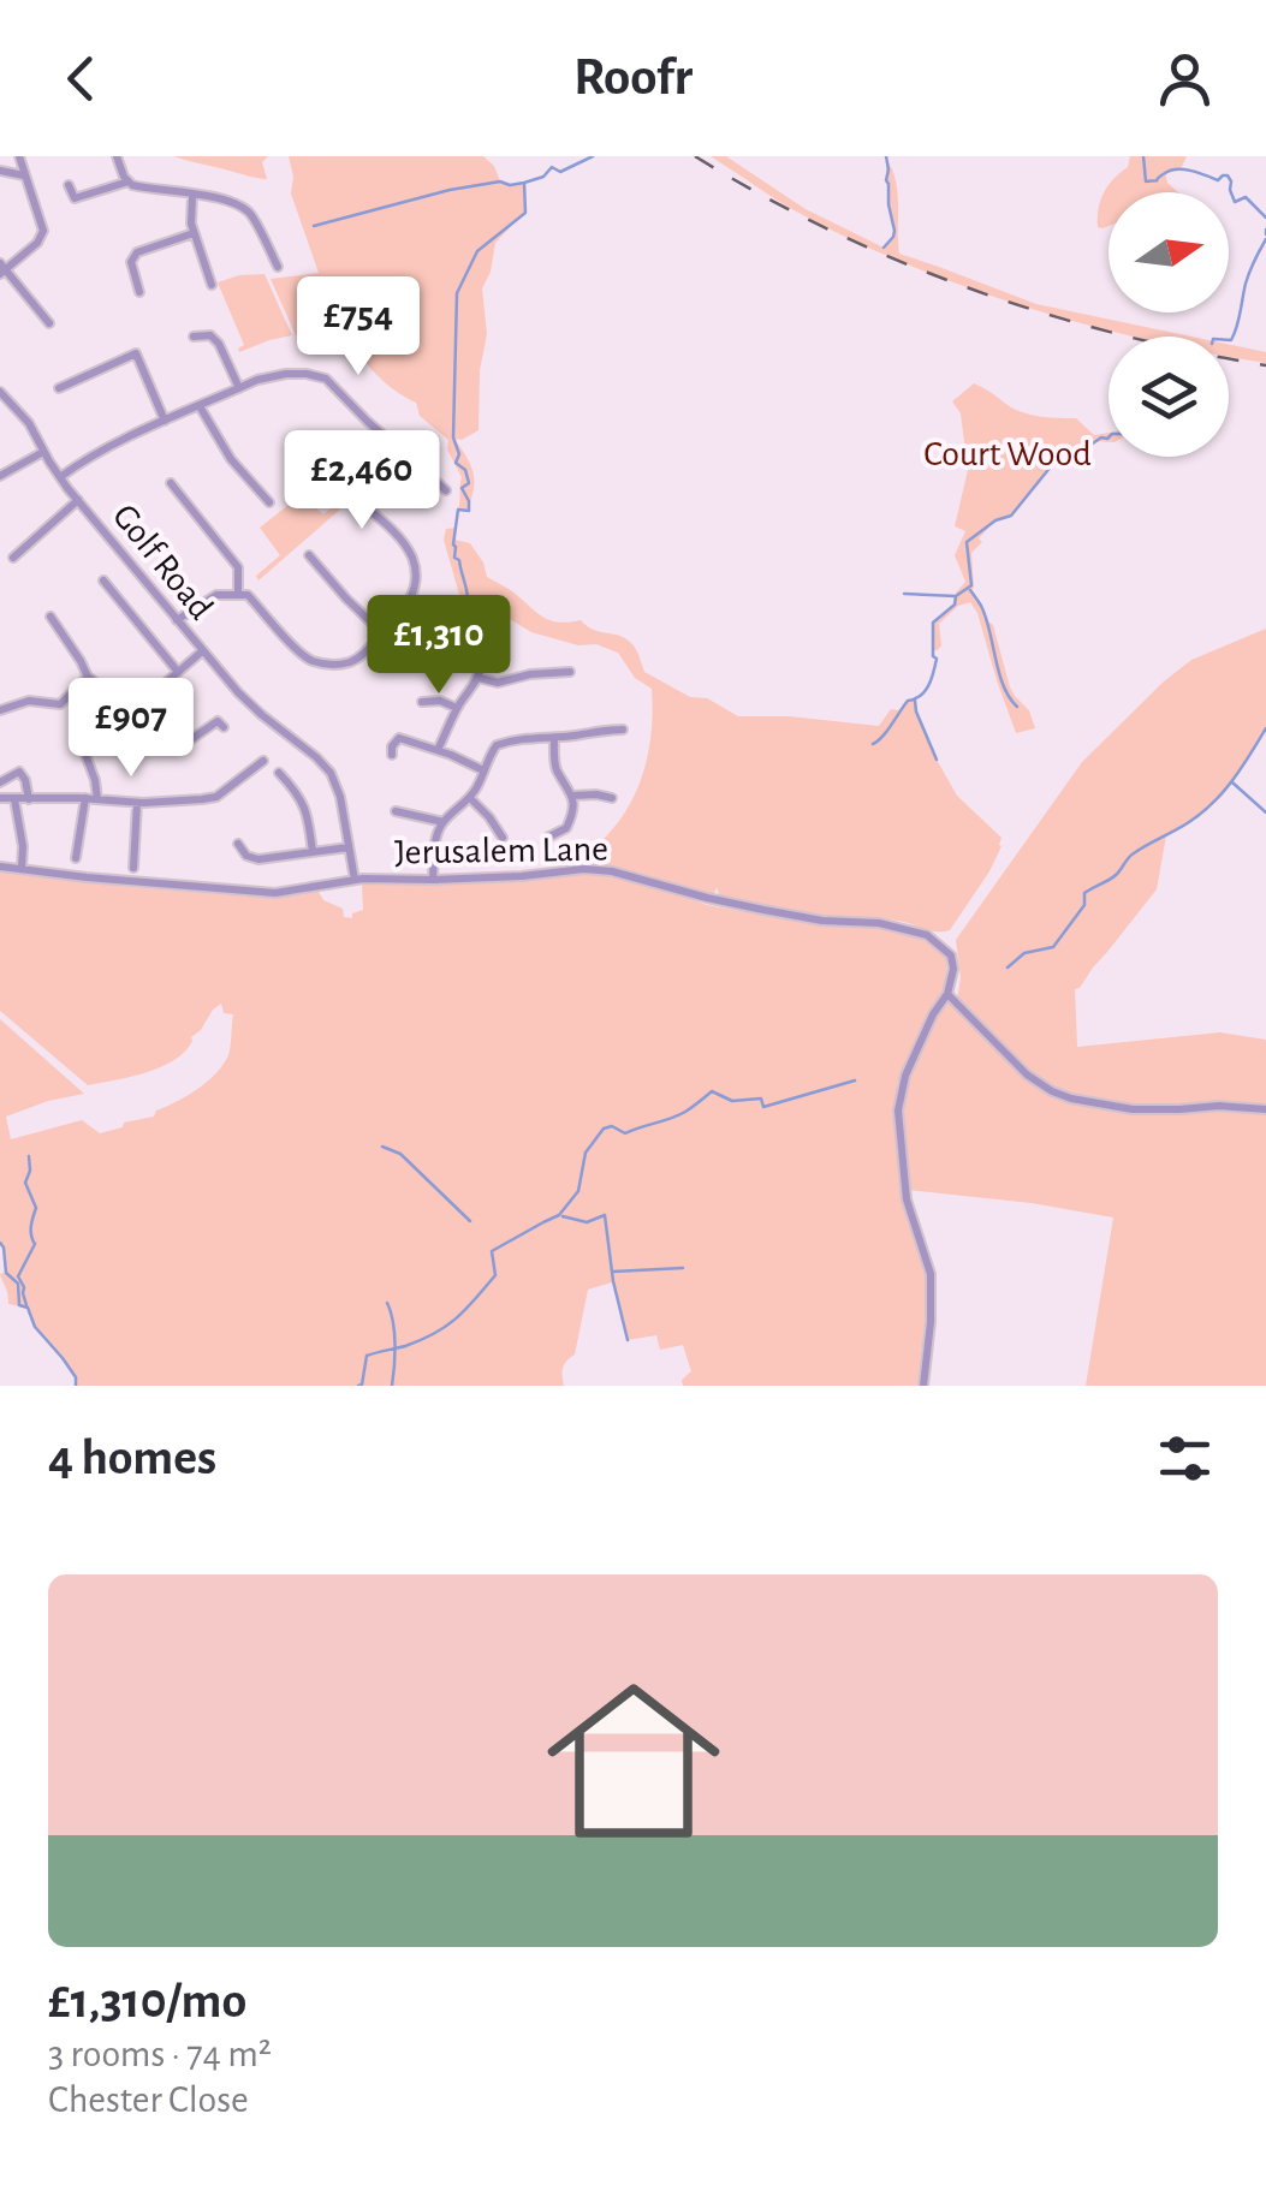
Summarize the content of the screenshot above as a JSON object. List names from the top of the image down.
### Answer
{
  "streets": {
    "street": ["Golf Road", "Jerusalem Lane"]
  },
  "crossings": [
    ["Golf Road", "Jerusalem Lane"]
  ],
  "parks": ["Court Wood"],
  "north": "right",
  "page": {
    "header": "Roofr",
    "price": [
      "£754",
      "£2,460",
      "£1,310",
      "£907"
    ],
    "heading": "4 homes",
    "list": [
      {
        "name": "£1,310/mo",
        "note": "3 rooms · 74 m² · Chester Close"
      }
    ]
  }
}
